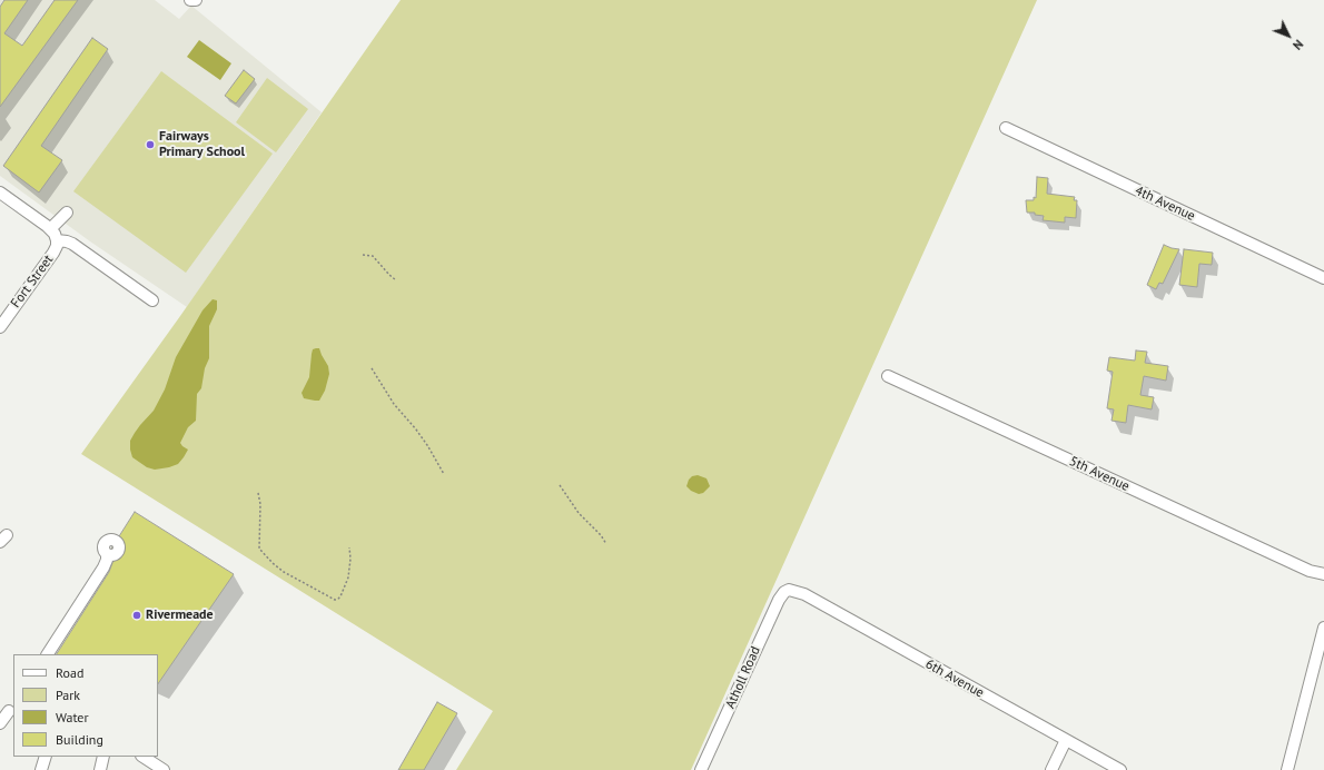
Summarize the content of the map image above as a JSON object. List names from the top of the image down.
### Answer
{
  "streets": {
    "street": [
      "4th Avenue",
      "Fort Street",
      "5th Avenue",
      "Atholl Road",
      "6th Avenue"
    ]
  },
  "crossings": [
    ["Atholl Road", "6th Avenue"]
  ],
  "places": ["Fairways Primary School", "Rivermeade"],
  "legend": [
    "Road",
    "Park",
    "Water",
    "Building"
  ],
  "north": "bottom right"
}
